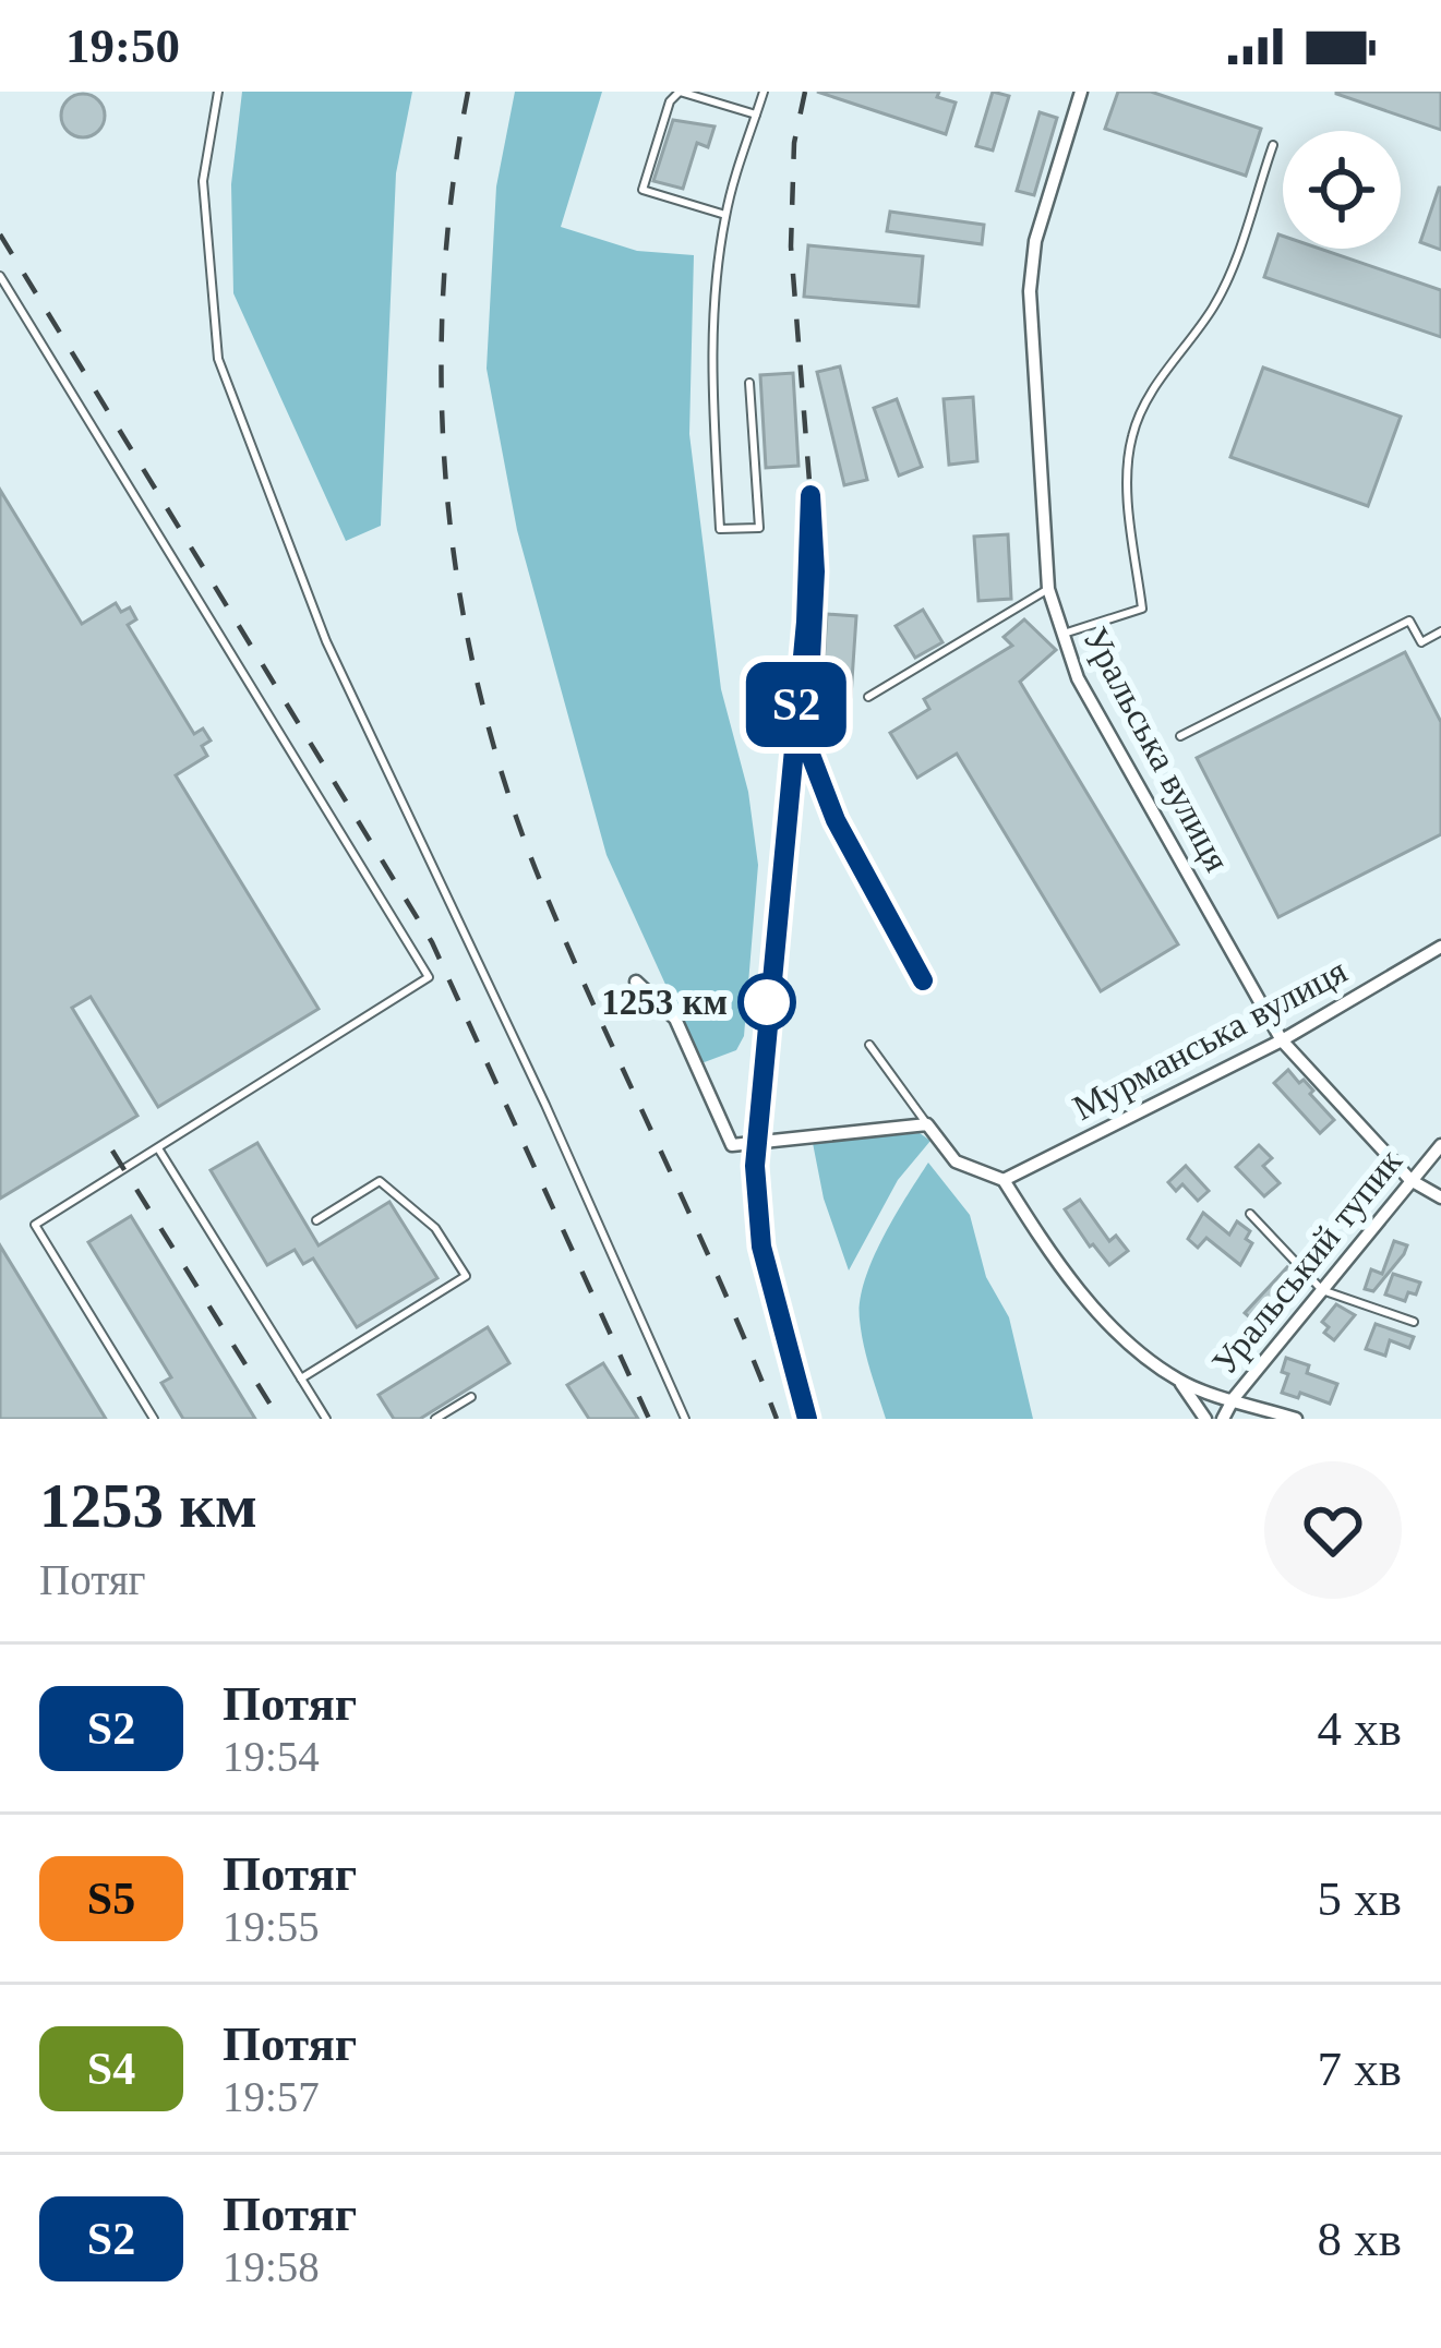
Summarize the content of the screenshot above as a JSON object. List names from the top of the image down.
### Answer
{
  "streets": {
    "street": ["Уральська вулиця", "Мурманська вулиця", "Уральський тупик"]
  },
  "crossings": [
    ["Уральська вулиця", "Мурманська вулиця"],
    ["Уральська вулиця", "Уральський тупик"]
  ],
  "places": ["1253 км"],
  "page": {
    "status": "19:50",
    "on_map": "S2",
    "heading": ["1253 км", "Потяг"],
    "list": [
      {
        "mark": "S2",
        "name": "Потяг",
        "note": "19:54",
        "value": "4 хв"
      },
      {
        "mark": "S5",
        "name": "Потяг",
        "note": "19:55",
        "value": "5 хв"
      },
      {
        "mark": "S4",
        "name": "Потяг",
        "note": "19:57",
        "value": "7 хв"
      },
      {
        "mark": "S2",
        "name": "Потяг",
        "note": "19:58",
        "value": "8 хв"
      }
    ]
  }
}
